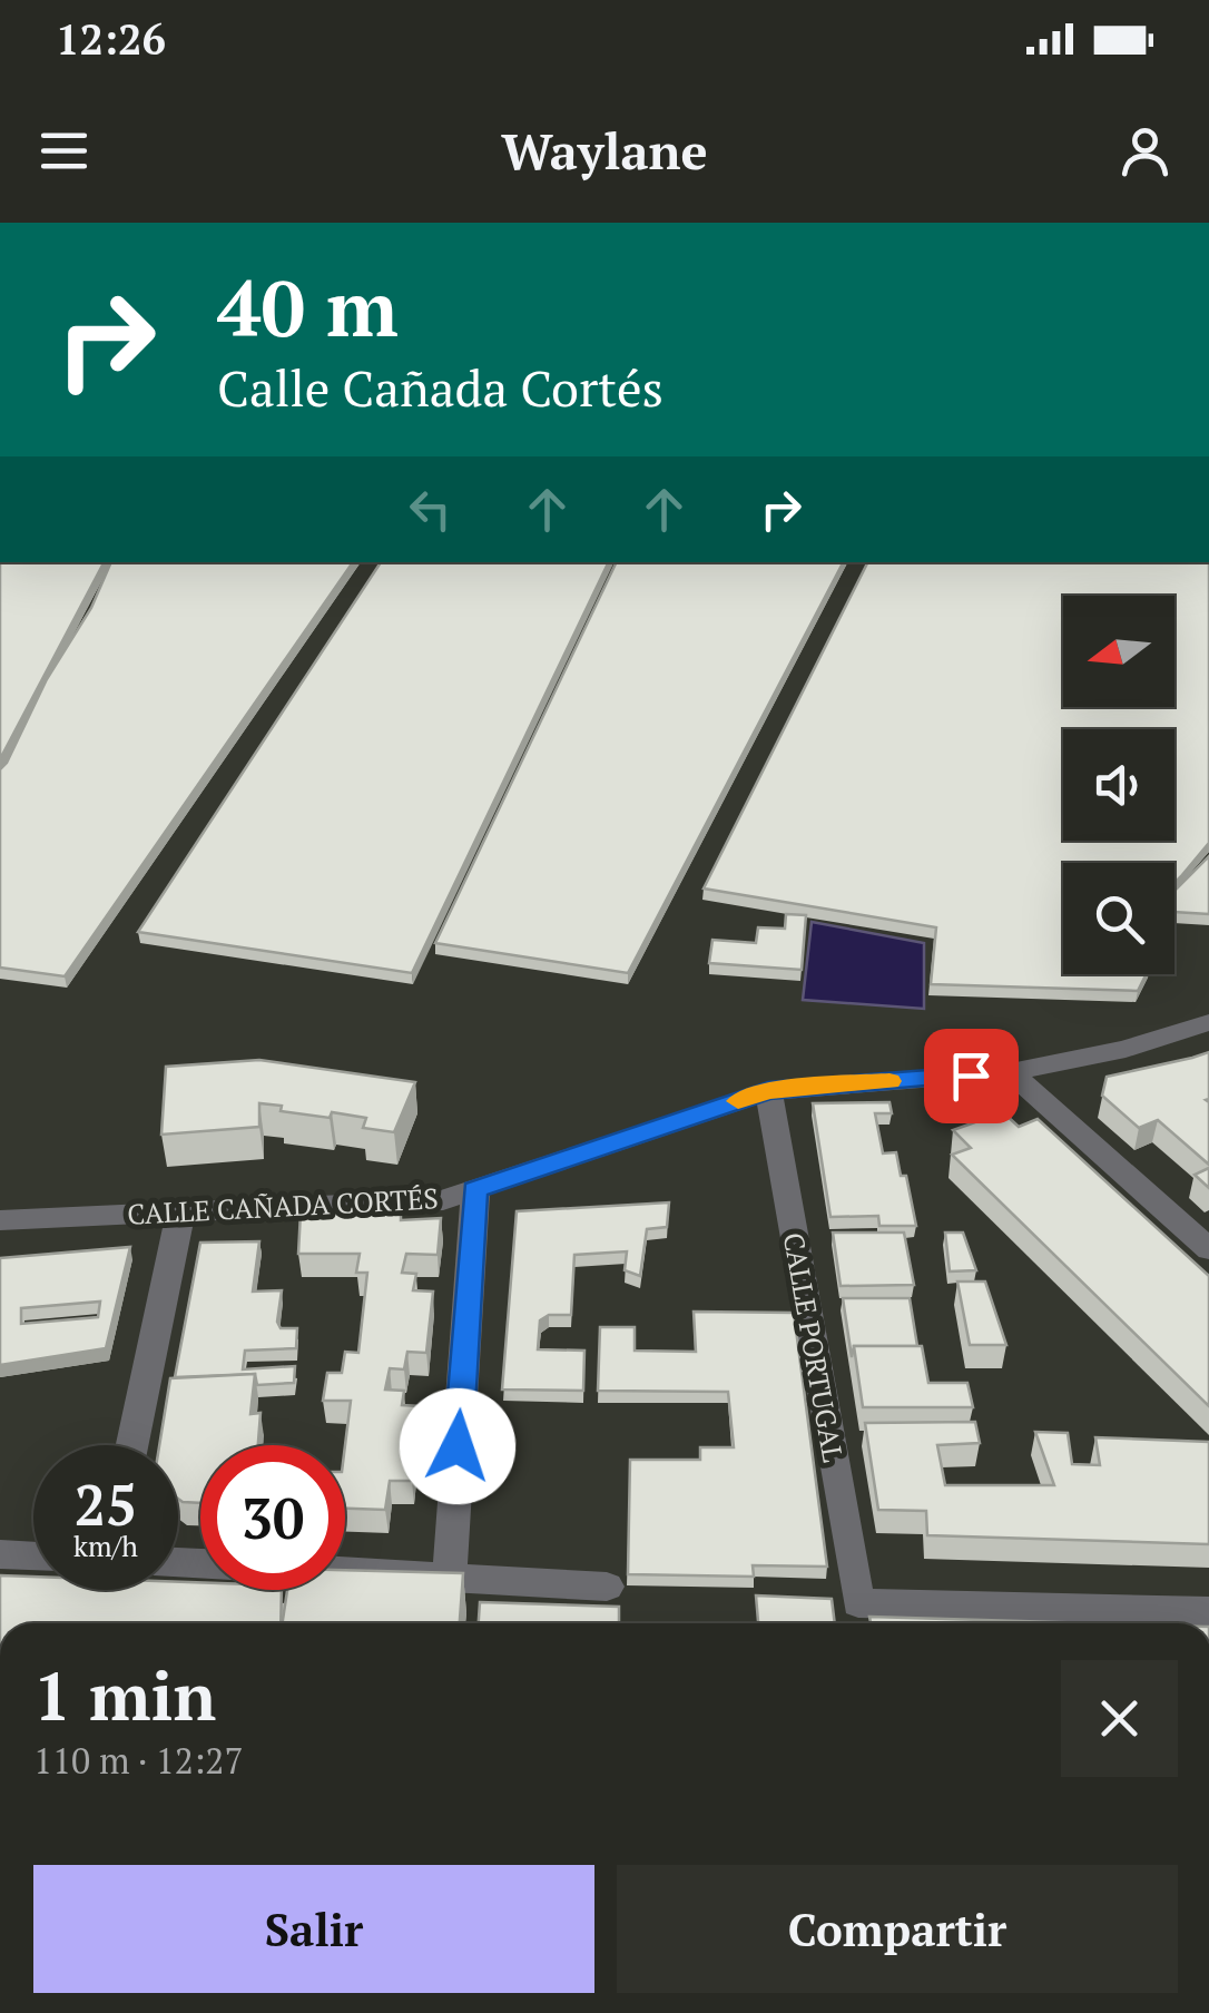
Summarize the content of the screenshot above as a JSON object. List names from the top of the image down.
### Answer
{
  "streets": {
    "street": ["CALLE CAÑADA CORTÉS", "CALLE PORTUGAL"]
  },
  "crossings": [
    ["CALLE CAÑADA CORTÉS", "CALLE PORTUGAL"]
  ],
  "north": "left",
  "page": {
    "status": "12:26",
    "header": "Waylane",
    "turn": ["40 m", "Calle Cañada Cortés"],
    "speed": "25 km/h",
    "limit": "30",
    "heading": ["1 min", "110 m · 12:27"],
    "buttons": ["Salir", "Compartir"]
  }
}
